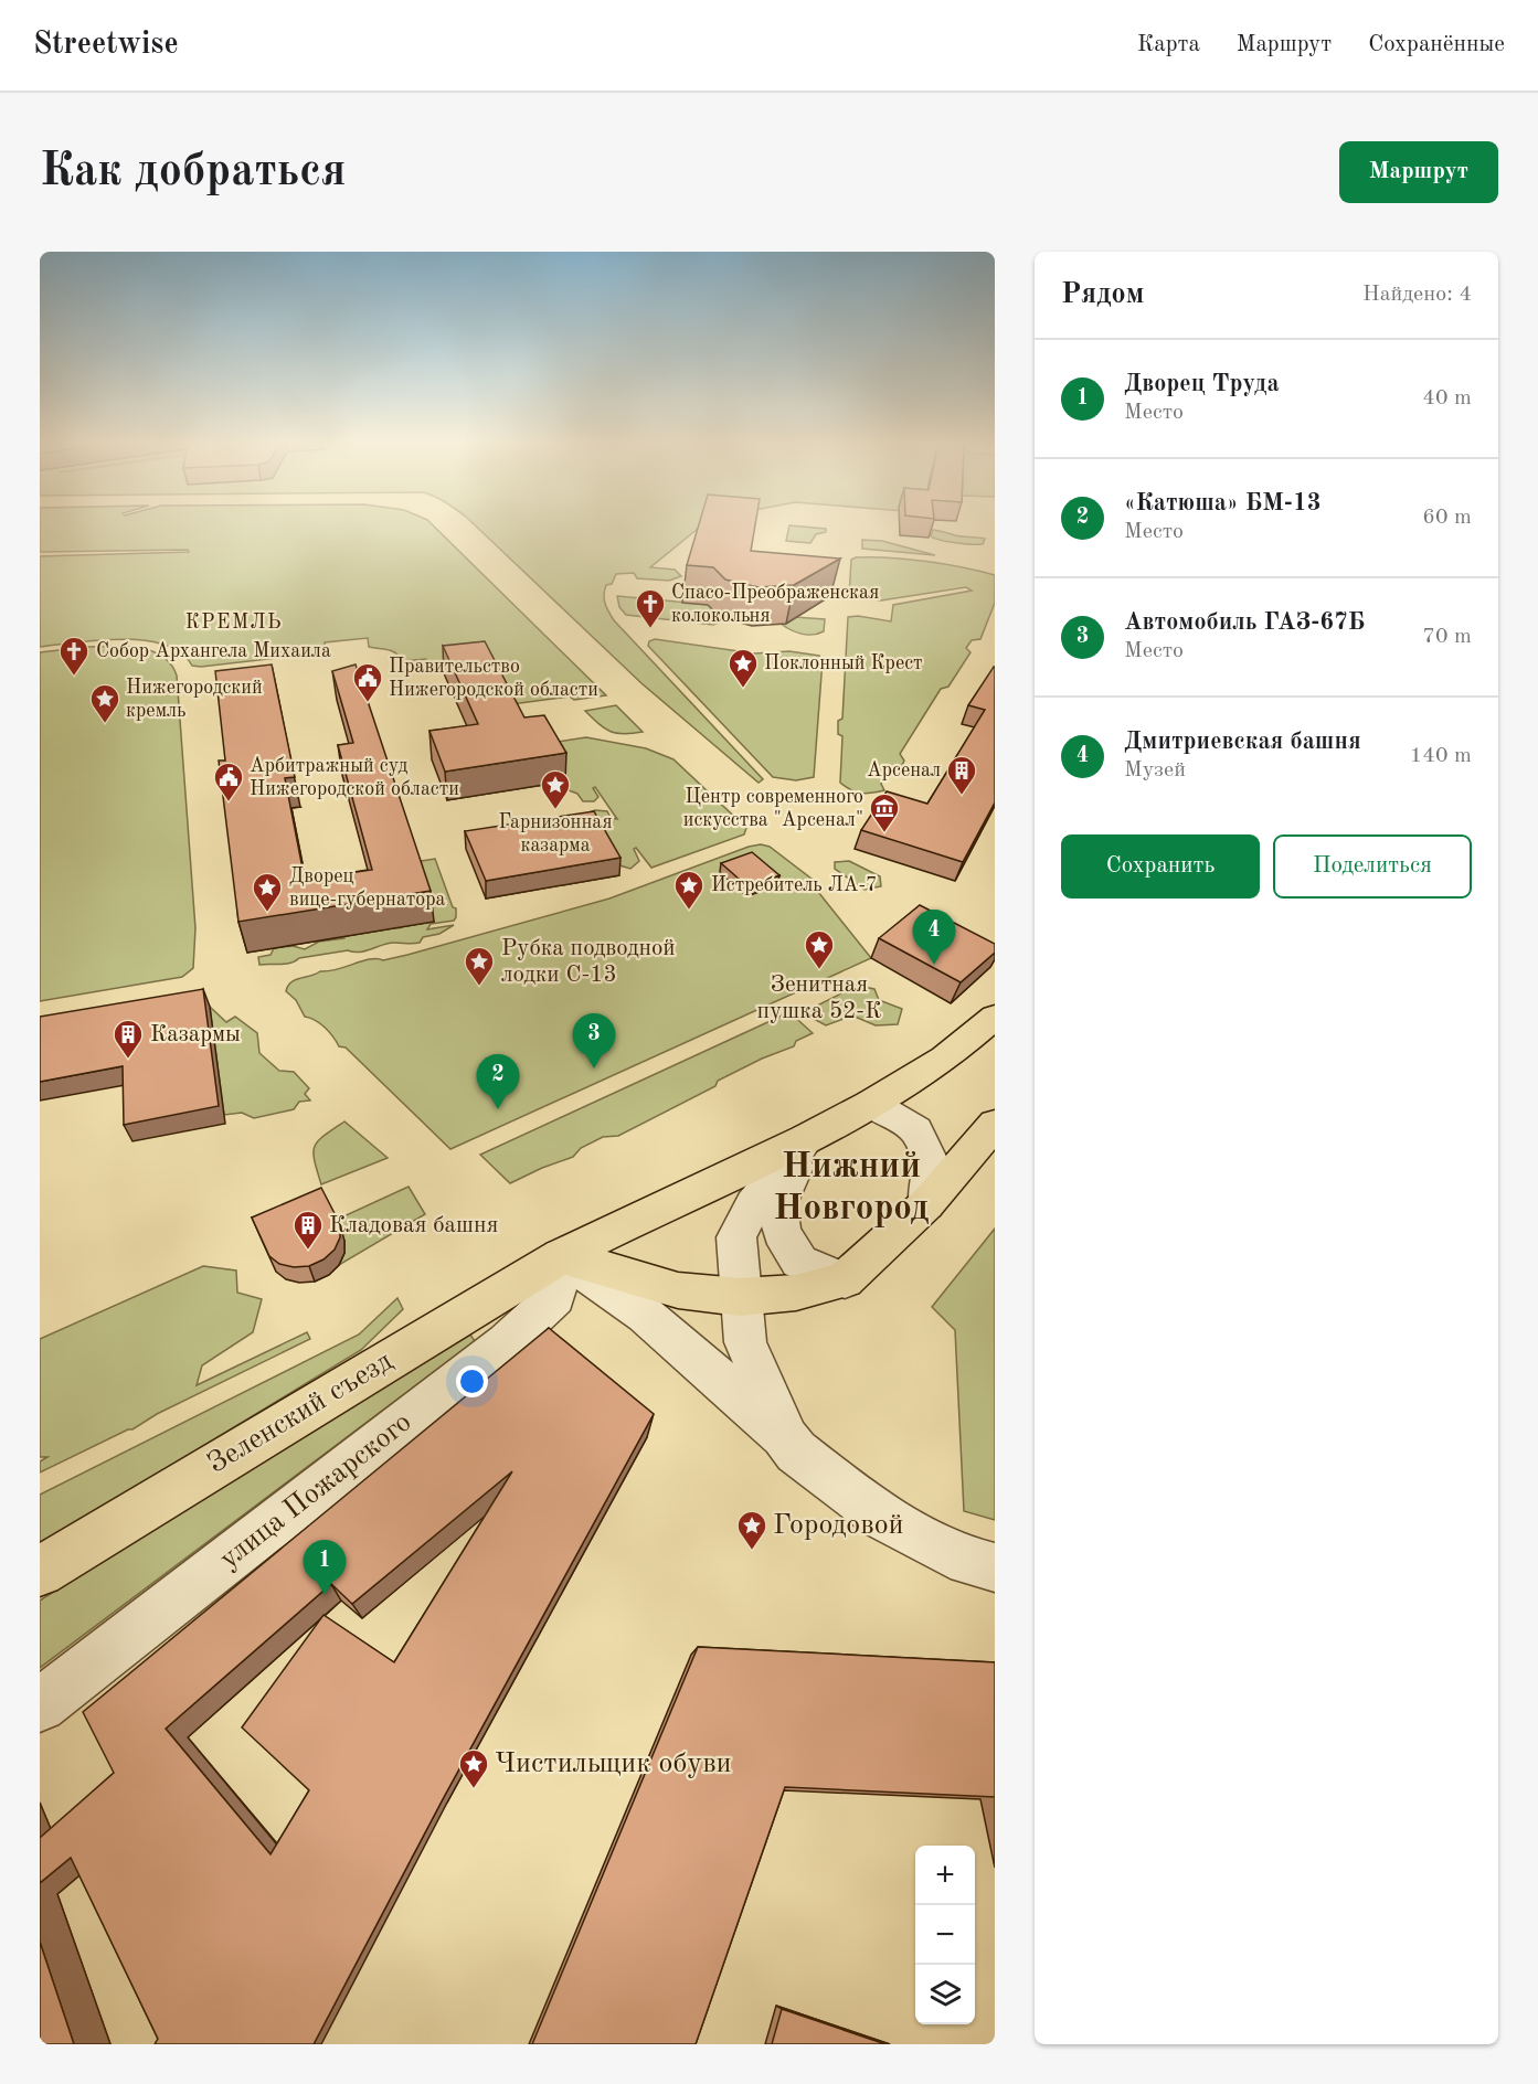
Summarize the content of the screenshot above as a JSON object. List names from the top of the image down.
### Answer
{
  "streets": {
    "main road": ["Зеленский съезд"],
    "street": ["улица Пожарского"]
  },
  "crossings": [
    ["Зеленский съезд", "улица Пожарского"]
  ],
  "districts": ["КРЕМЛЬ", "Нижний Новгород"],
  "places": {
    "church": ["Спасо-Преображенская колокольня", "Собор Архангела Михаила"],
    "place": [
      "Поклонный Крест",
      "Нижегородский кремль",
      "Гарнизонная казарма",
      "Истребитель ЛА-7",
      "Дворец вице-губернатора",
      "Зенитная пушка 52-К",
      "Рубка подводной лодки С-13",
      "Городовой",
      "Чистильщик обуви"
    ],
    "public building": ["Правительство Нижегородской области", "Арбитражный суд Нижегородской области"],
    "building": ["Арсенал", "Казармы", "Кладовая башня"],
    "museum": ["Центр современного искусства \"Арсенал\""]
  },
  "page": {
    "header": "Streetwise",
    "nav": ["Карта", "Маршрут", "Сохранённые"],
    "buttons": [
      "Маршрут",
      ["Сохранить", "Поделиться"]
    ],
    "title": "Как добраться",
    "heading": ["Рядом", "Найдено: 4"],
    "list": [
      {
        "mark": "1",
        "name": "Дворец Труда",
        "note": "Место",
        "value": "40 m"
      },
      {
        "mark": "2",
        "name": "«Катюша» БМ-13",
        "note": "Место",
        "value": "60 m"
      },
      {
        "mark": "3",
        "name": "Автомобиль ГАЗ-67Б",
        "note": "Место",
        "value": "70 m"
      },
      {
        "mark": "4",
        "name": "Дмитриевская башня",
        "note": "Музей",
        "value": "140 m"
      }
    ],
    "pins": [
      "4",
      "3",
      "2",
      "1"
    ],
    "map_buttons": ["+", "−"]
  }
}
